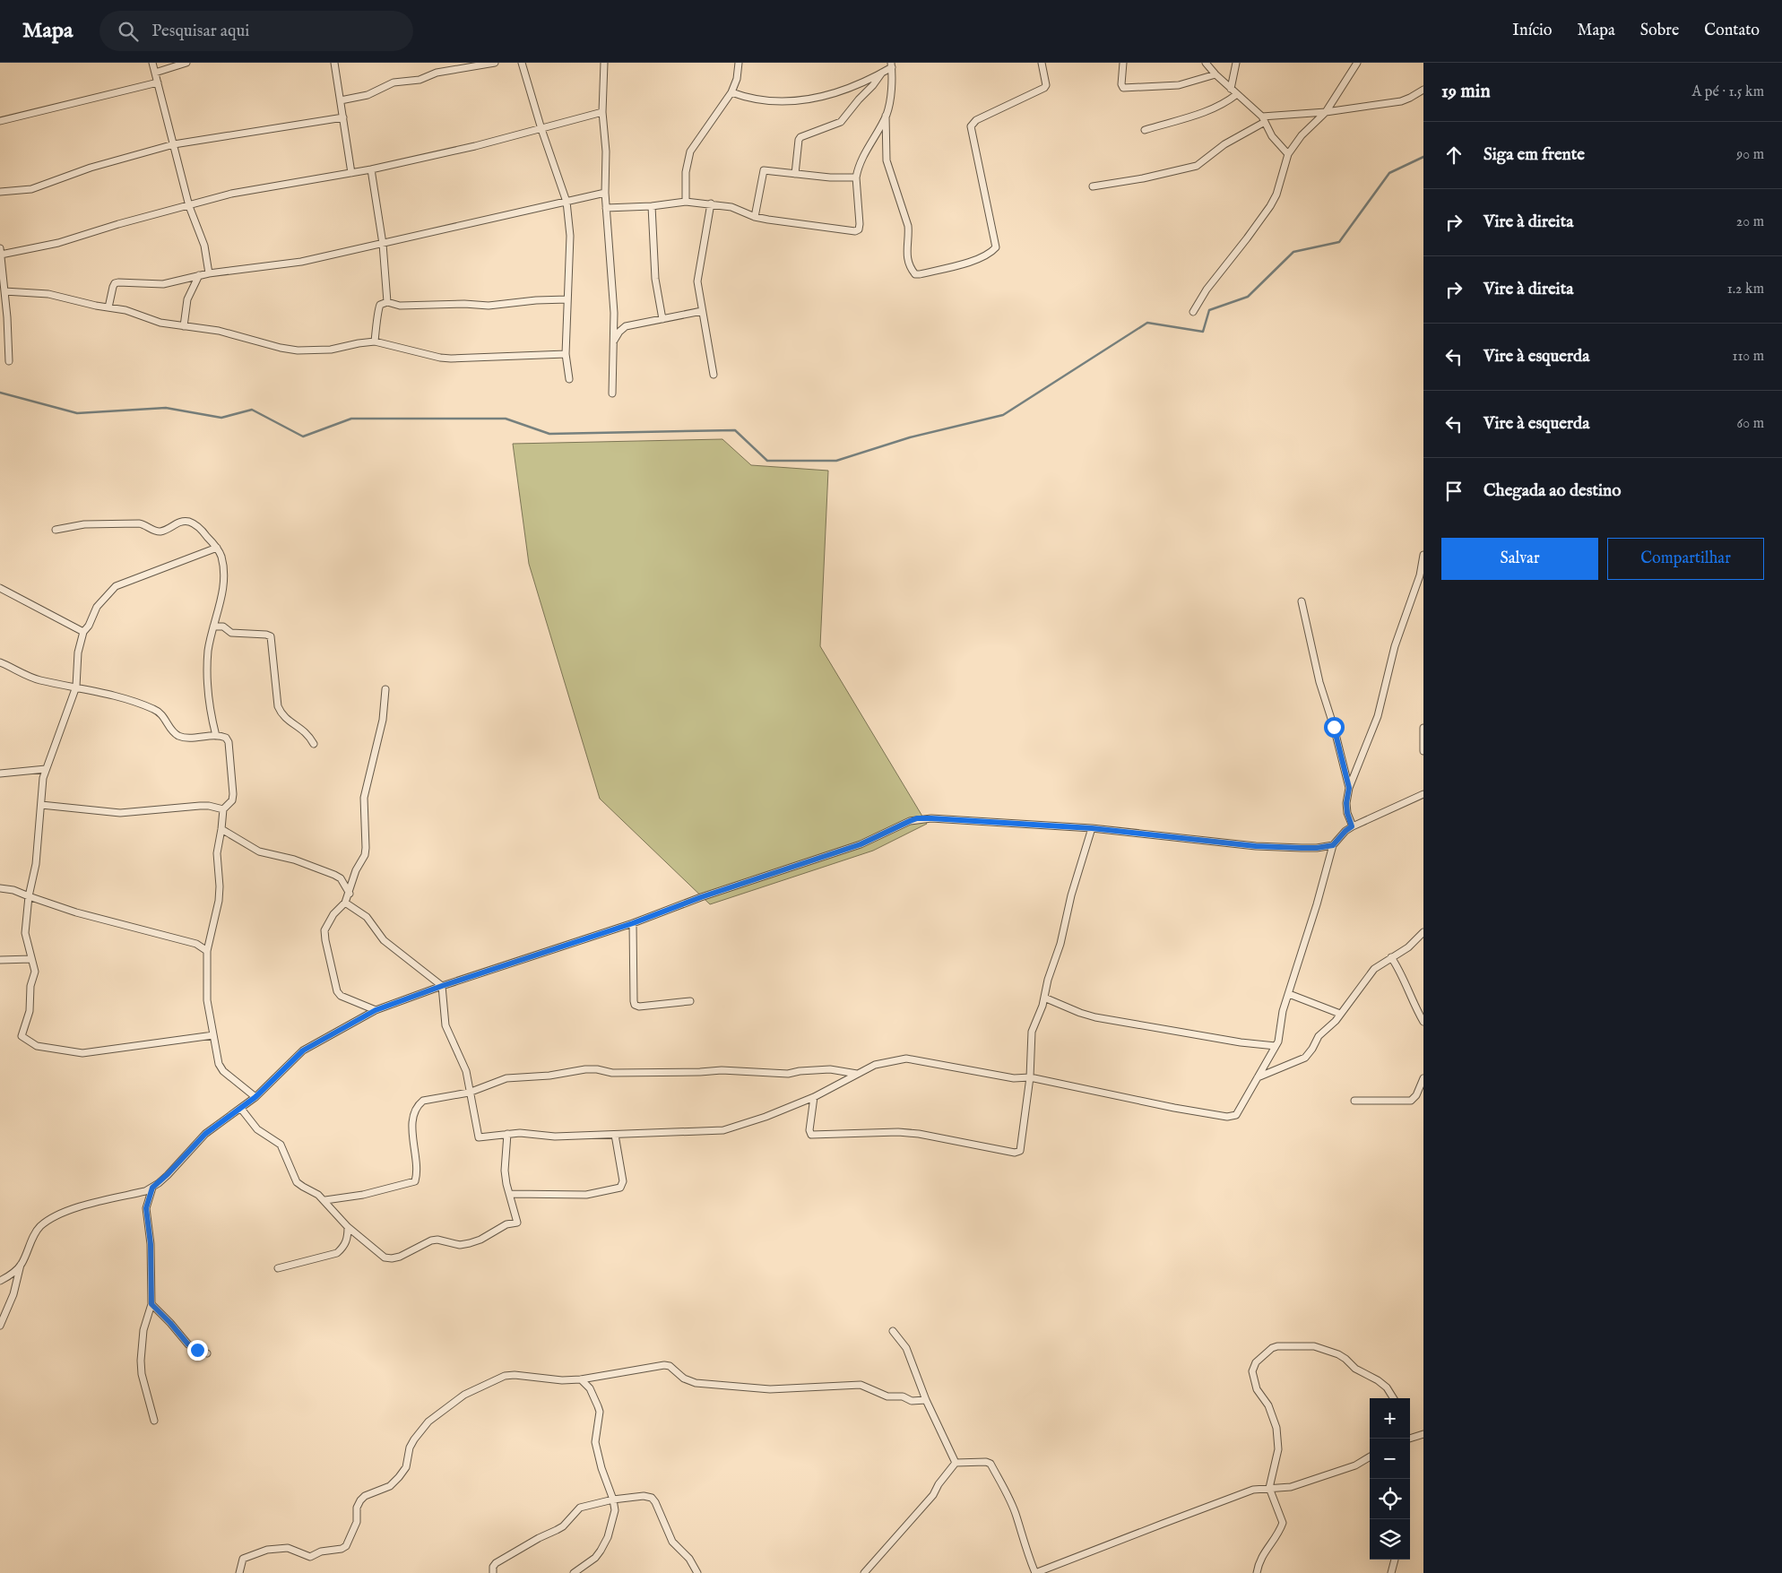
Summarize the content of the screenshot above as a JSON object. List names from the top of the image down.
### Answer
{
  "page": {
    "header": "Mapa",
    "search": "Pesquisar aqui",
    "nav": [
      "Início",
      "Mapa",
      "Sobre",
      "Contato"
    ],
    "heading": ["19 min", "A pé · 1.5 km"],
    "list": [
      ["Siga em frente", "90 m"],
      ["Vire à direita", "20 m"],
      ["Vire à direita", "1.2 km"],
      ["Vire à esquerda", "110 m"],
      ["Vire à esquerda", "60 m"],
      "Chegada ao destino"
    ],
    "buttons": ["Salvar", "Compartilhar"],
    "map_buttons": ["+", "−"]
  }
}
